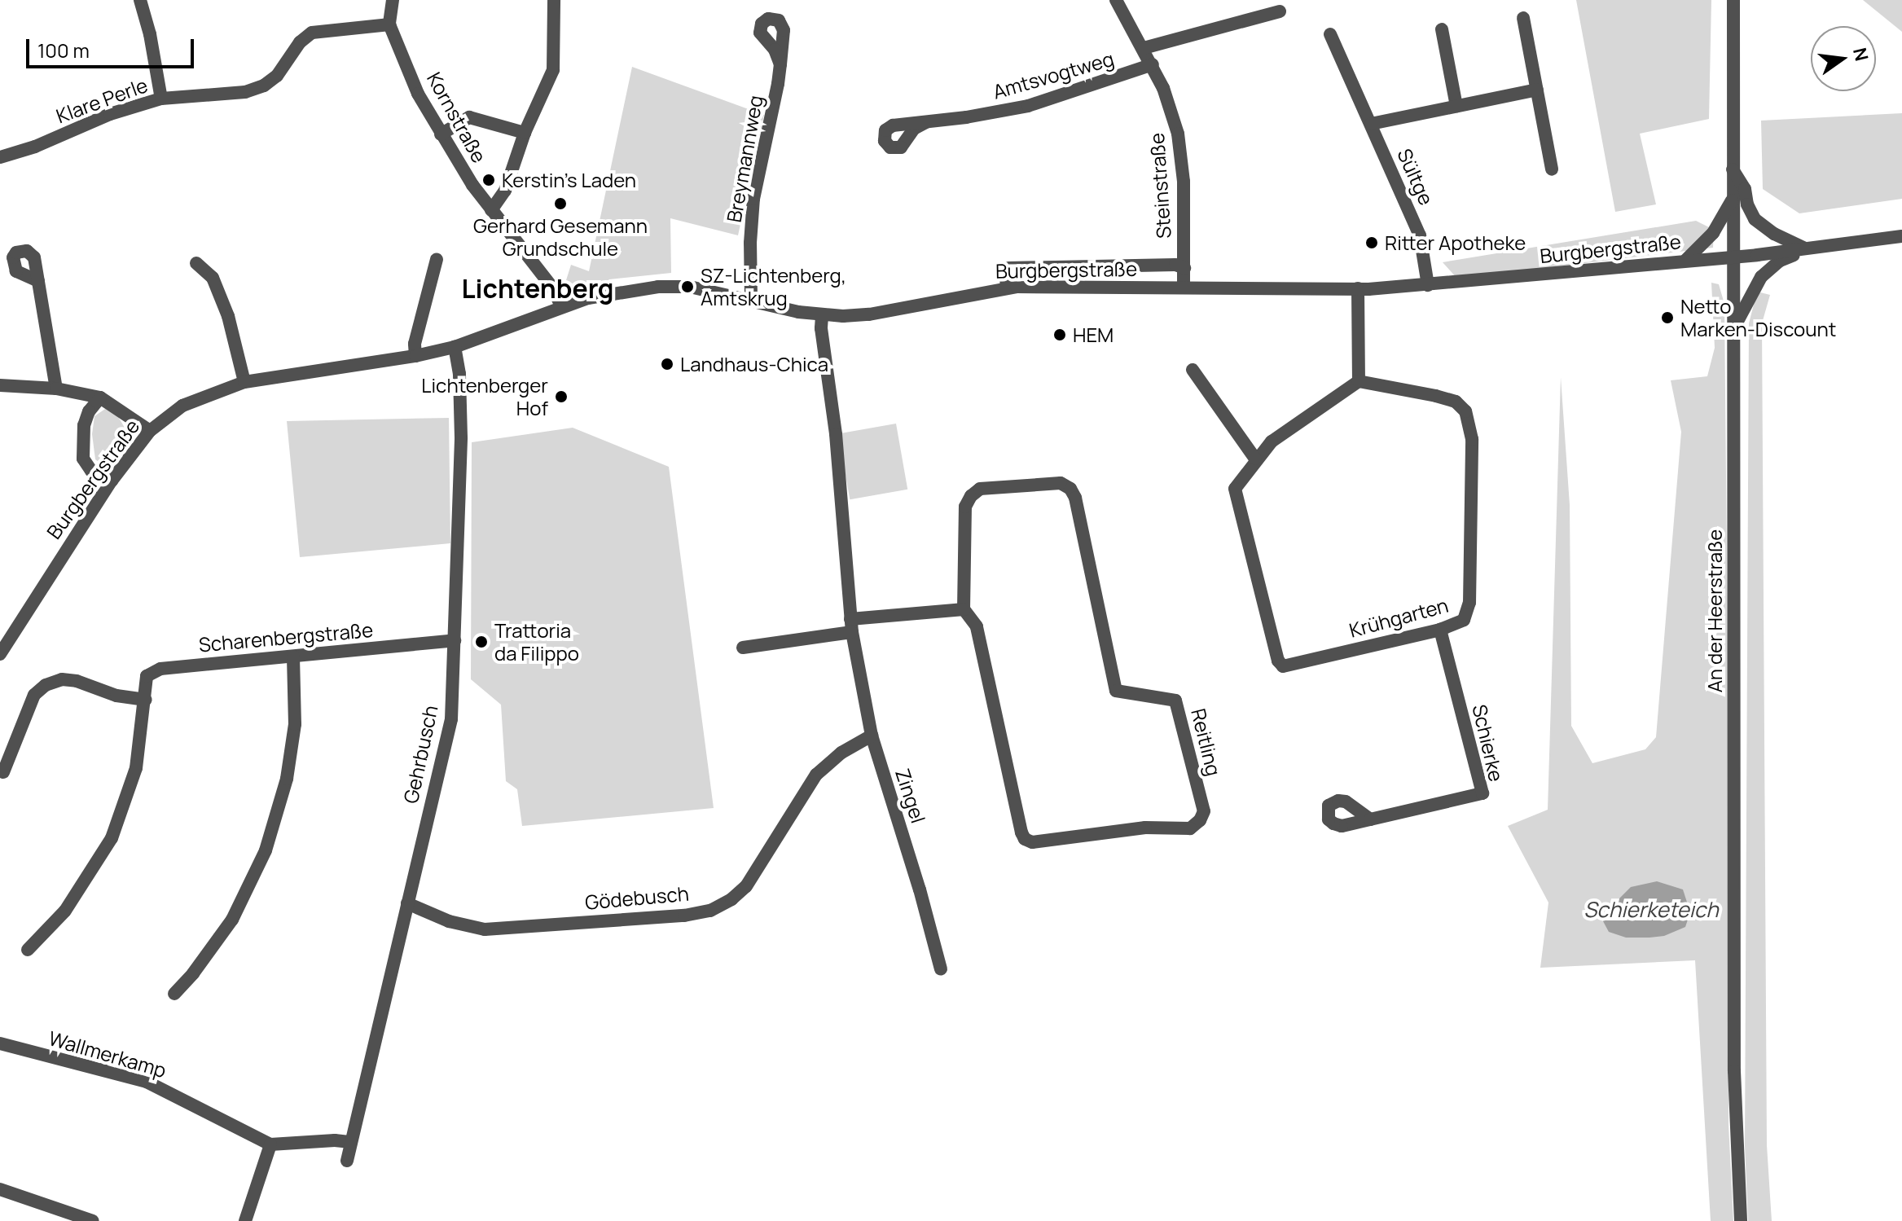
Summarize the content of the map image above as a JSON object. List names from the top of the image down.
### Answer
{
  "streets": {
    "street": [
      "Amtsvogtweg",
      "Klare Perle",
      "Kornstraße",
      "Breymannweg",
      "Sültge",
      "Steinstraße",
      "Burgbergstraße",
      "An der Heerstraße",
      "Krühgarten",
      "Scharenbergstraße",
      "Reitling",
      "Schierke",
      "Gehrbusch",
      "Zingel",
      "Gödebusch",
      "Wallmerkamp"
    ]
  },
  "crossings": [
    ["Amtsvogtweg", "Steinstraße"],
    ["Klare Perle", "Kornstraße"],
    ["Kornstraße", "Burgbergstraße"],
    ["Breymannweg", "Burgbergstraße"],
    ["Sültge", "Burgbergstraße"],
    ["Steinstraße", "Burgbergstraße"],
    ["Burgbergstraße", "An der Heerstraße"],
    ["Burgbergstraße", "Gehrbusch"],
    ["Burgbergstraße", "Zingel"],
    ["Krühgarten", "Schierke"],
    ["Scharenbergstraße", "Gehrbusch"],
    ["Gehrbusch", "Gödebusch"],
    ["Zingel", "Gödebusch"]
  ],
  "districts": ["Lichtenberg"],
  "water": ["Schierketeich"],
  "places": [
    "Kerstin's Laden",
    "Gerhard Gesemann Grundschule",
    "Ritter Apotheke",
    "SZ-Lichtenberg, Amtskrug",
    "Netto Marken-Discount",
    "HEM",
    "Landhaus-Chica",
    "Lichtenberger Hof",
    "Trattoria da Filippo"
  ],
  "scale_bar": "100 m",
  "north": "right"
}
